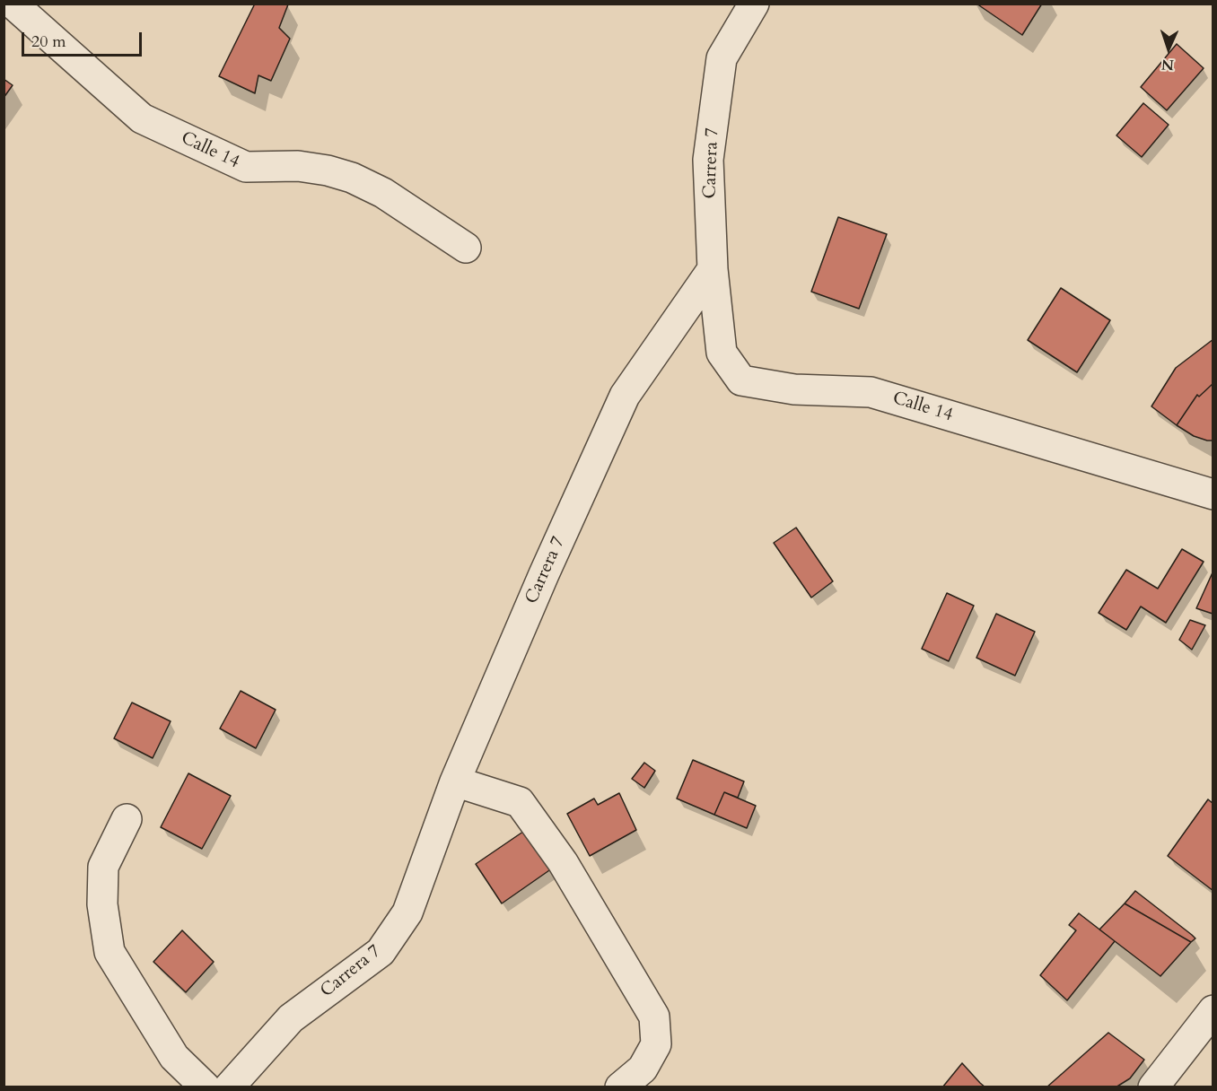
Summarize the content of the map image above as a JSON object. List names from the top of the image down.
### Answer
{
  "streets": {
    "street": ["Calle 14", "Carrera 7"]
  },
  "crossings": [
    ["Calle 14", "Carrera 7"]
  ],
  "scale_bar": "20 m",
  "north": "bottom"
}
